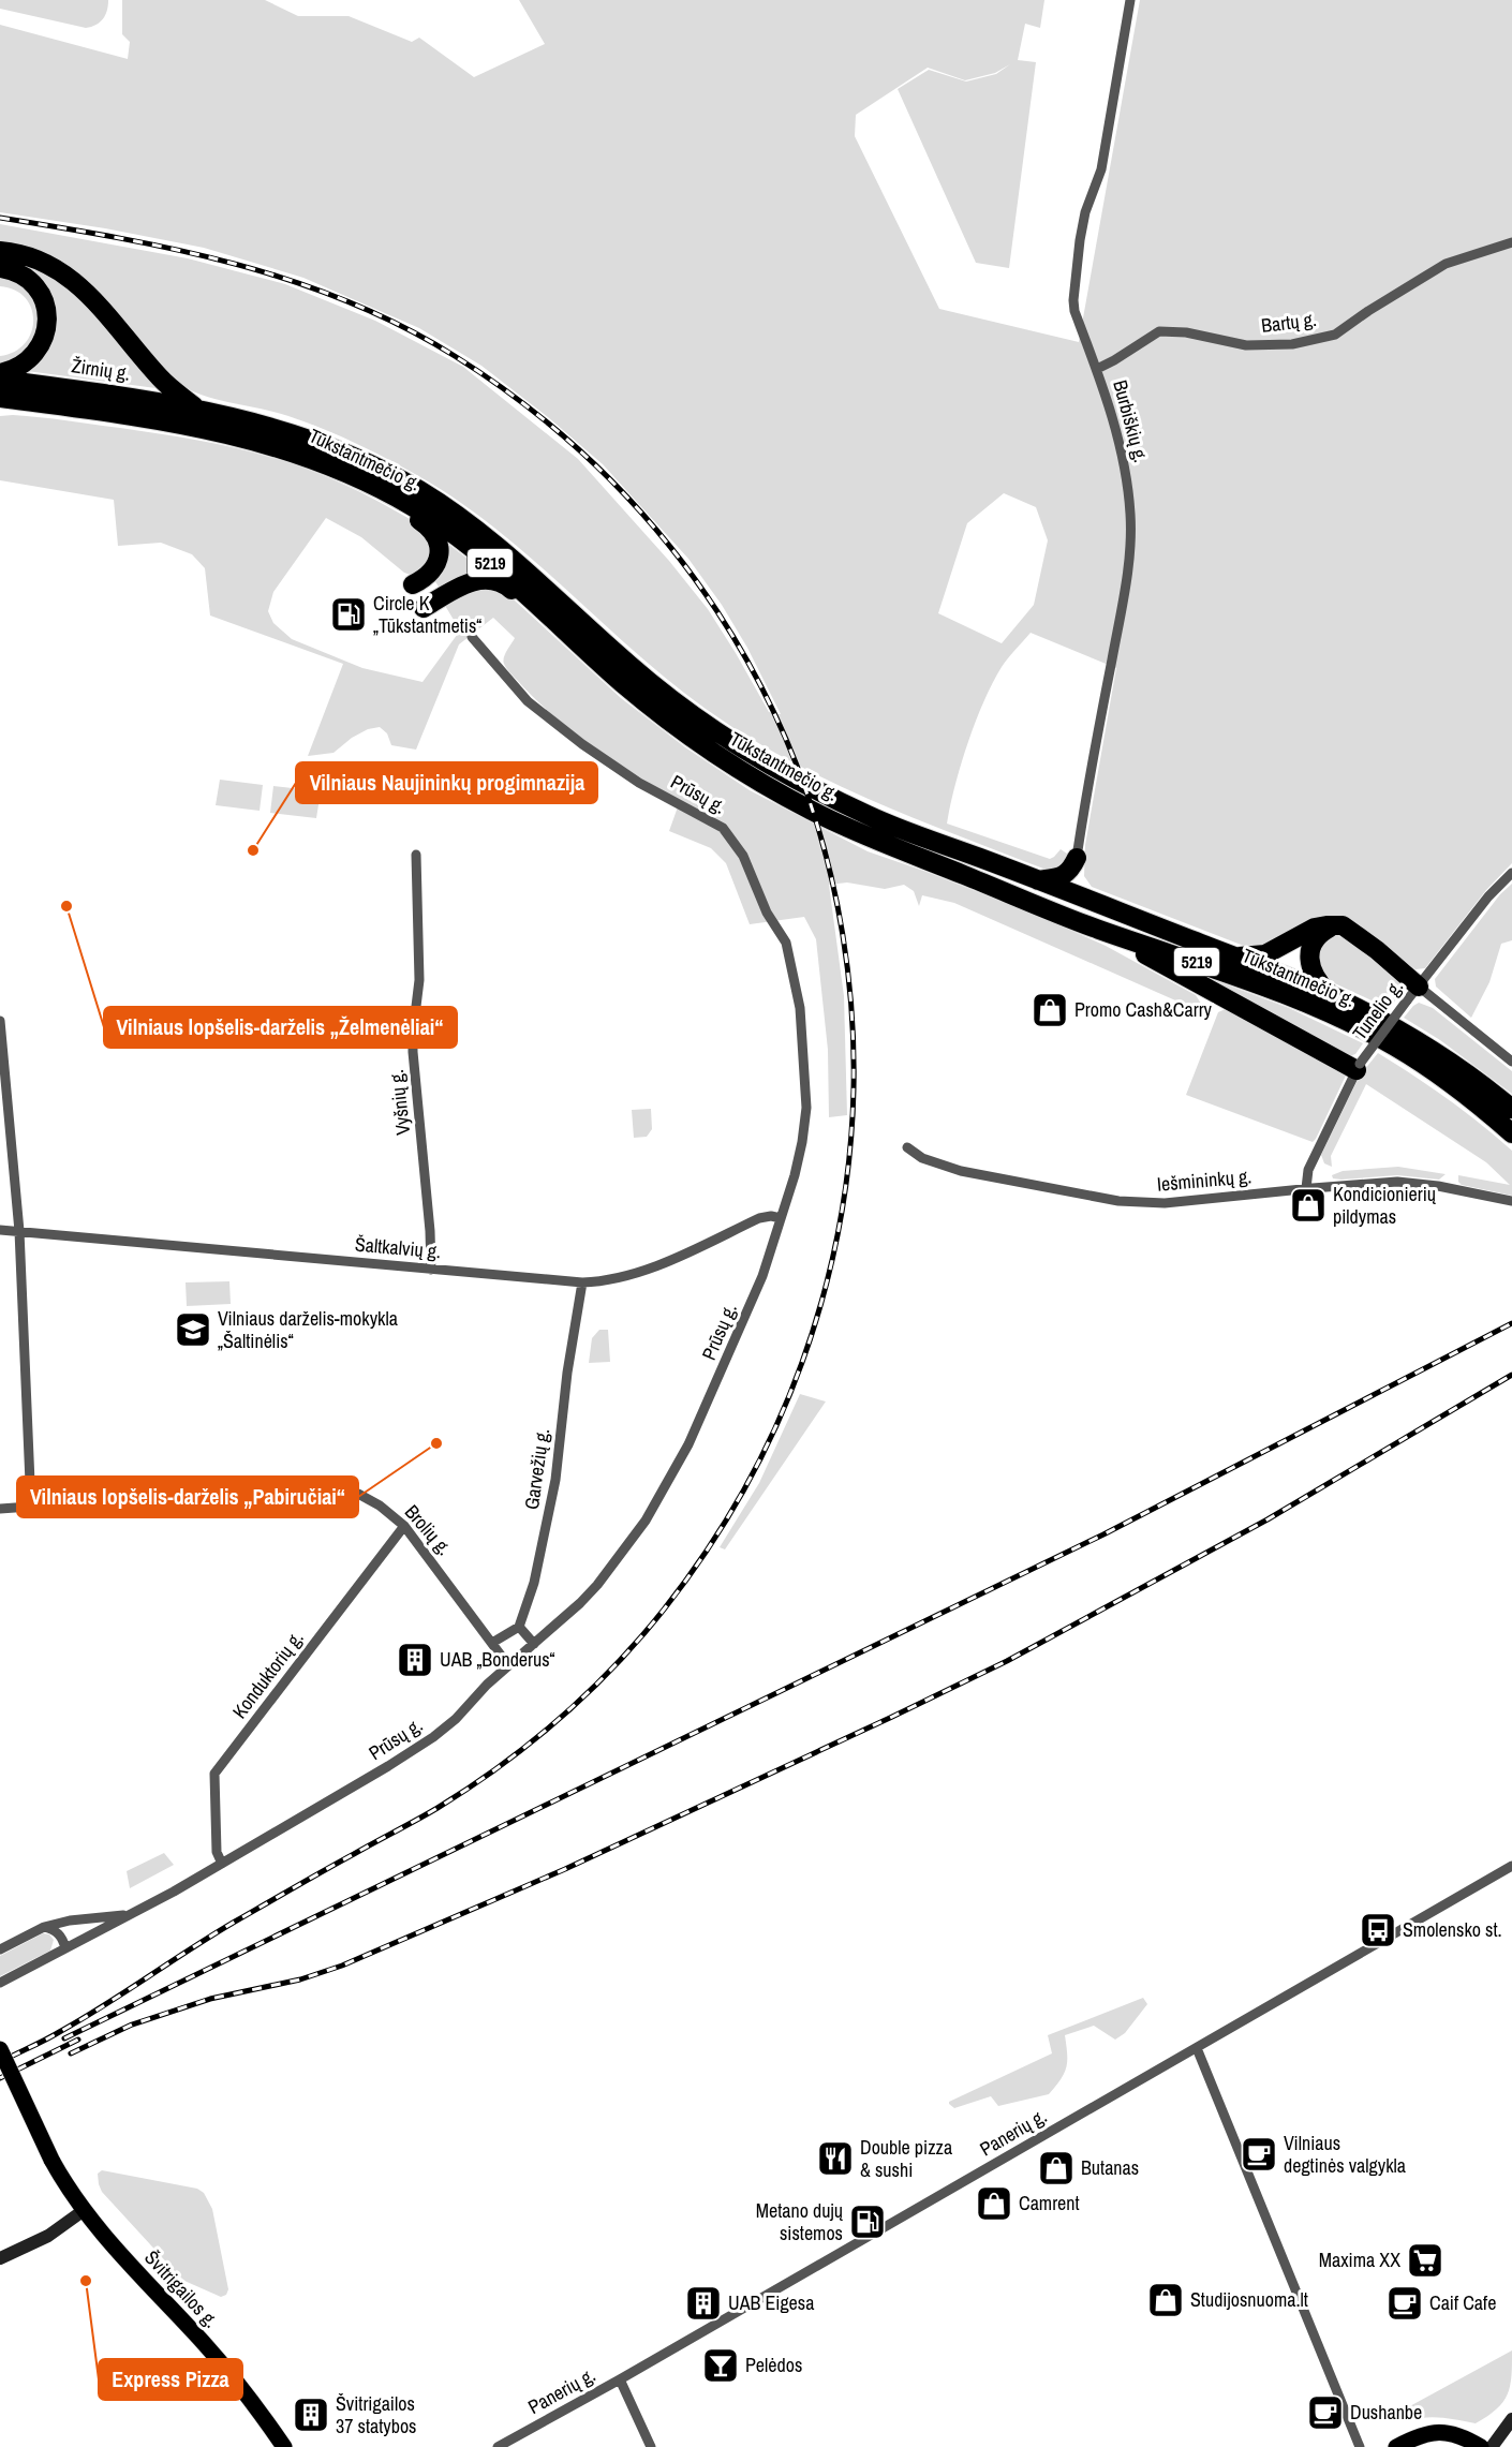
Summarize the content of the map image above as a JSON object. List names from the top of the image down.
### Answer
{
  "streets": {
    "highway": ["Žirnių g.", "Tūkstantmečio g.", "5219"],
    "main road": ["Švitrigailos g."],
    "street": [
      "Bartų g.",
      "Burbiškių g.",
      "Prūsų g.",
      "Tunelio g.",
      "Vyšnių g.",
      "Iešmininkų g.",
      "Šaltkalvių g.",
      "Garvežių g.",
      "Brolių g.",
      "Konduktorių g.",
      "Panerių g."
    ]
  },
  "crossings": [
    ["Bartų g.", "Burbiškių g."],
    ["Žirnių g.", "Tūkstantmečio g."],
    ["Tūkstantmečio g.", "5219"],
    ["Prūsų g.", "Šaltkalvių g."],
    ["Prūsų g.", "Brolių g."],
    ["Prūsų g.", "Konduktorių g."],
    ["Tunelio g.", "Iešmininkų g."],
    ["Vyšnių g.", "Šaltkalvių g."],
    ["Šaltkalvių g.", "Garvežių g."],
    ["Brolių g.", "Konduktorių g."]
  ],
  "places": {
    "fuel station": ["Circle K „Tūkstantmetis“", "Metano dujų sistemos"],
    "other": [
      "Vilniaus Naujininkų progimnazija",
      "Vilniaus lopšelis-darželis „Želmenėliai“",
      "Vilniaus lopšelis-darželis „Pabiručiai“",
      "Express Pizza"
    ],
    "shop": [
      "Promo Cash&Carry",
      "Kondicionierių pildymas",
      "Butanas",
      "Camrent",
      "Studijosnuoma.lt"
    ],
    "school or university": ["Vilniaus darželis-mokykla „Šaltinėlis“"],
    "building": ["UAB „Bonderus“", "UAB Eigesa", "Švitrigailos 37 statybos"],
    "bus stop": ["Smolensko st."],
    "cafe": ["Vilniaus degtinės valgykla", "Caif Cafe", "Dushanbe"],
    "restaurant": ["Double pizza & sushi"],
    "supermarket": ["Maxima XX"],
    "bar": ["Pelėdos"]
  }
}
